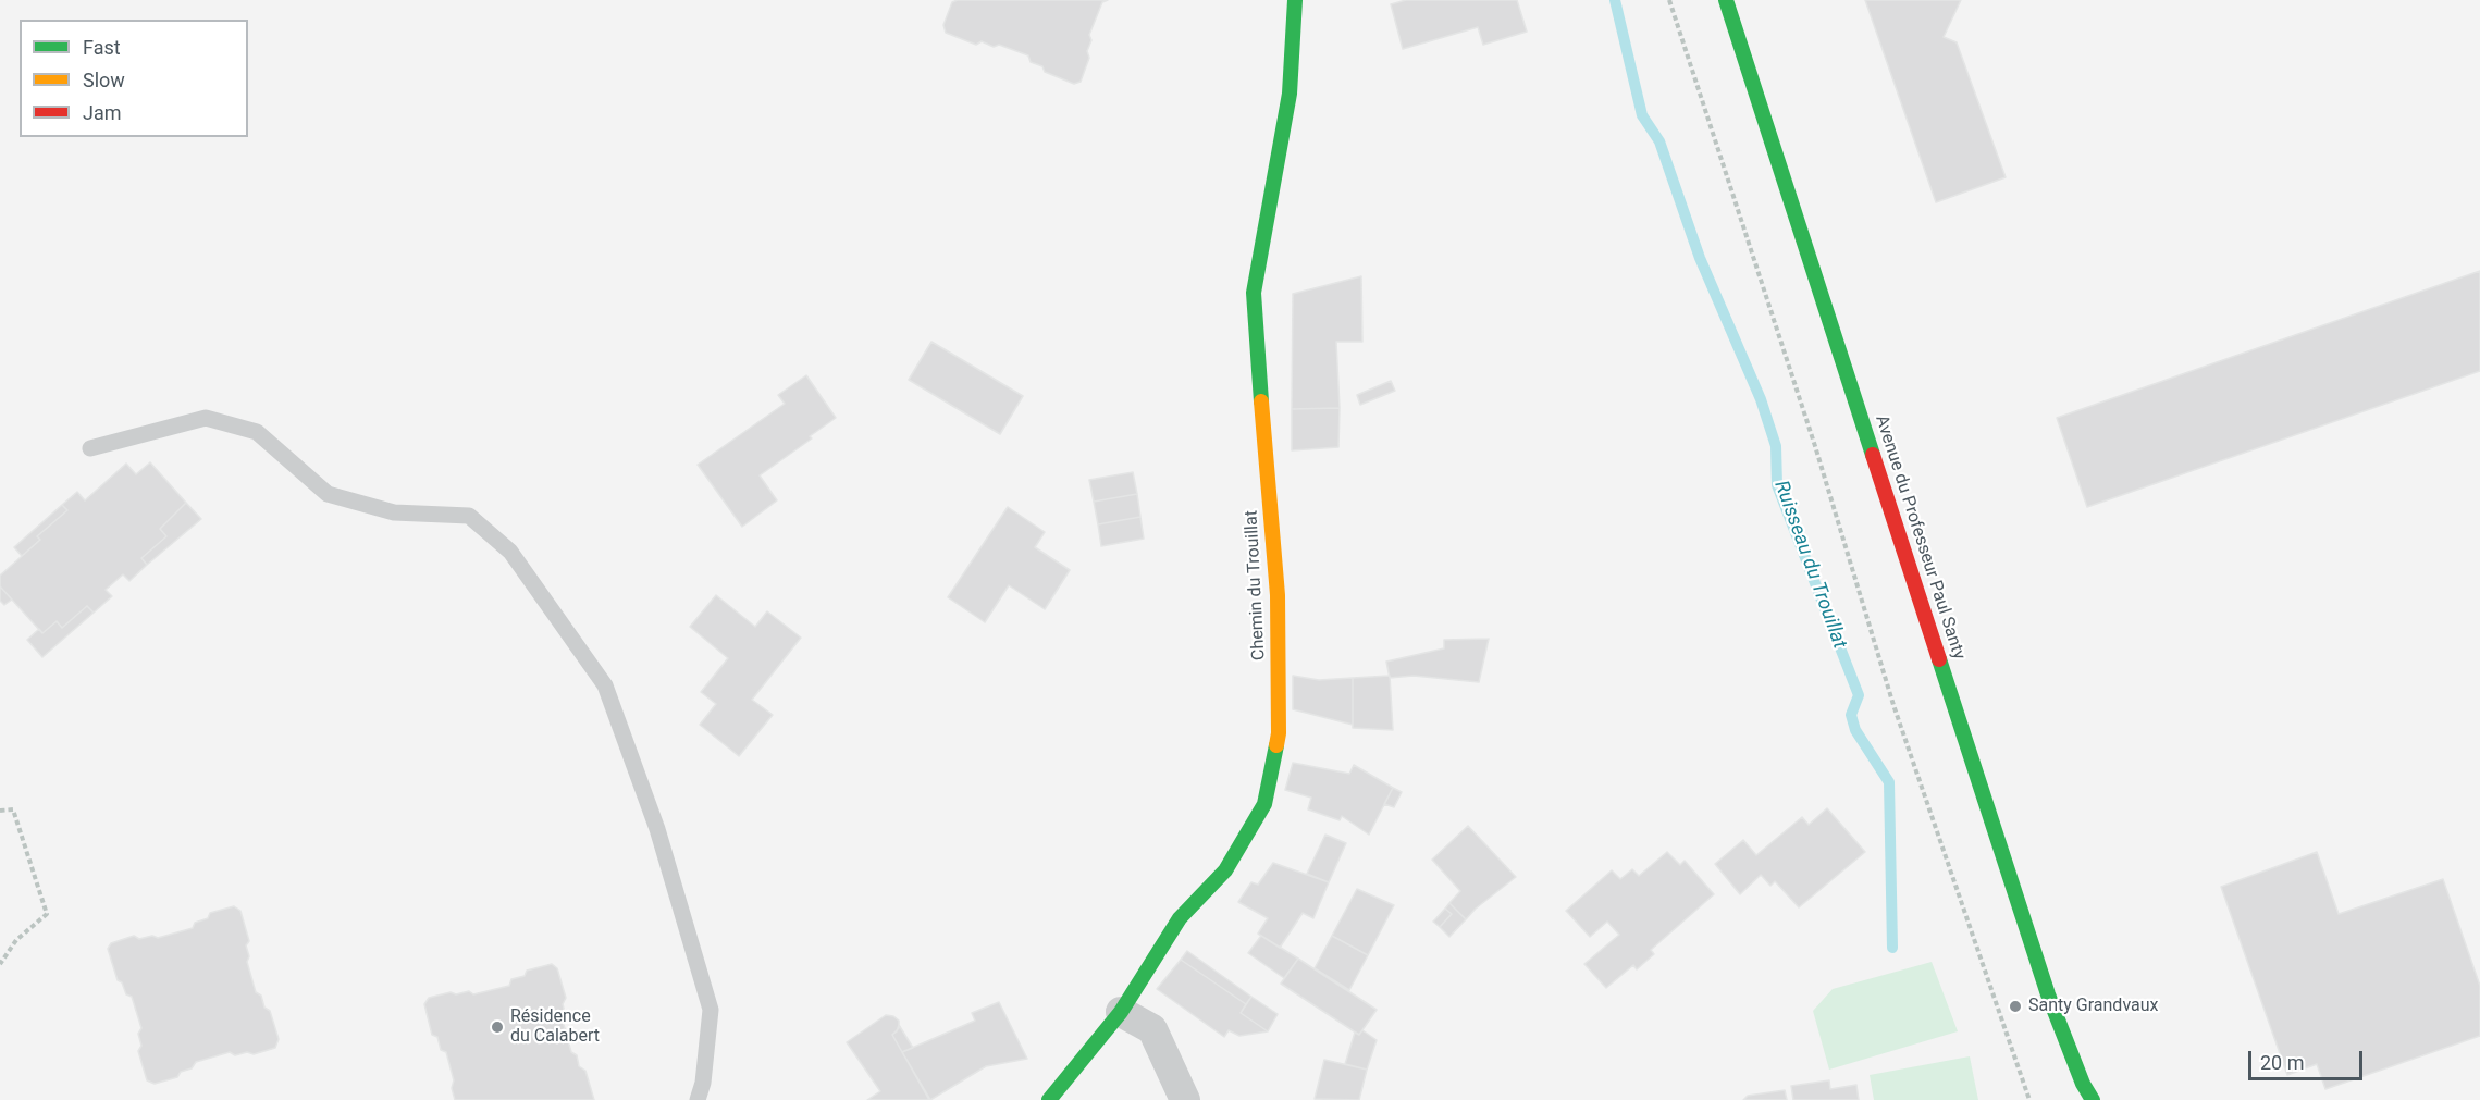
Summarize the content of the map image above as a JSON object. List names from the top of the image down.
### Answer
{
  "streets": {
    "main road": ["Avenue du Professeur Paul Santy", "Chemin du Trouillat"]
  },
  "water": ["Ruisseau du Trouillat"],
  "places": ["Santy Grandvaux", "Résidence du Calabert"],
  "legend": ["Fast", "Slow", "Jam"],
  "scale_bar": "20 m"
}
